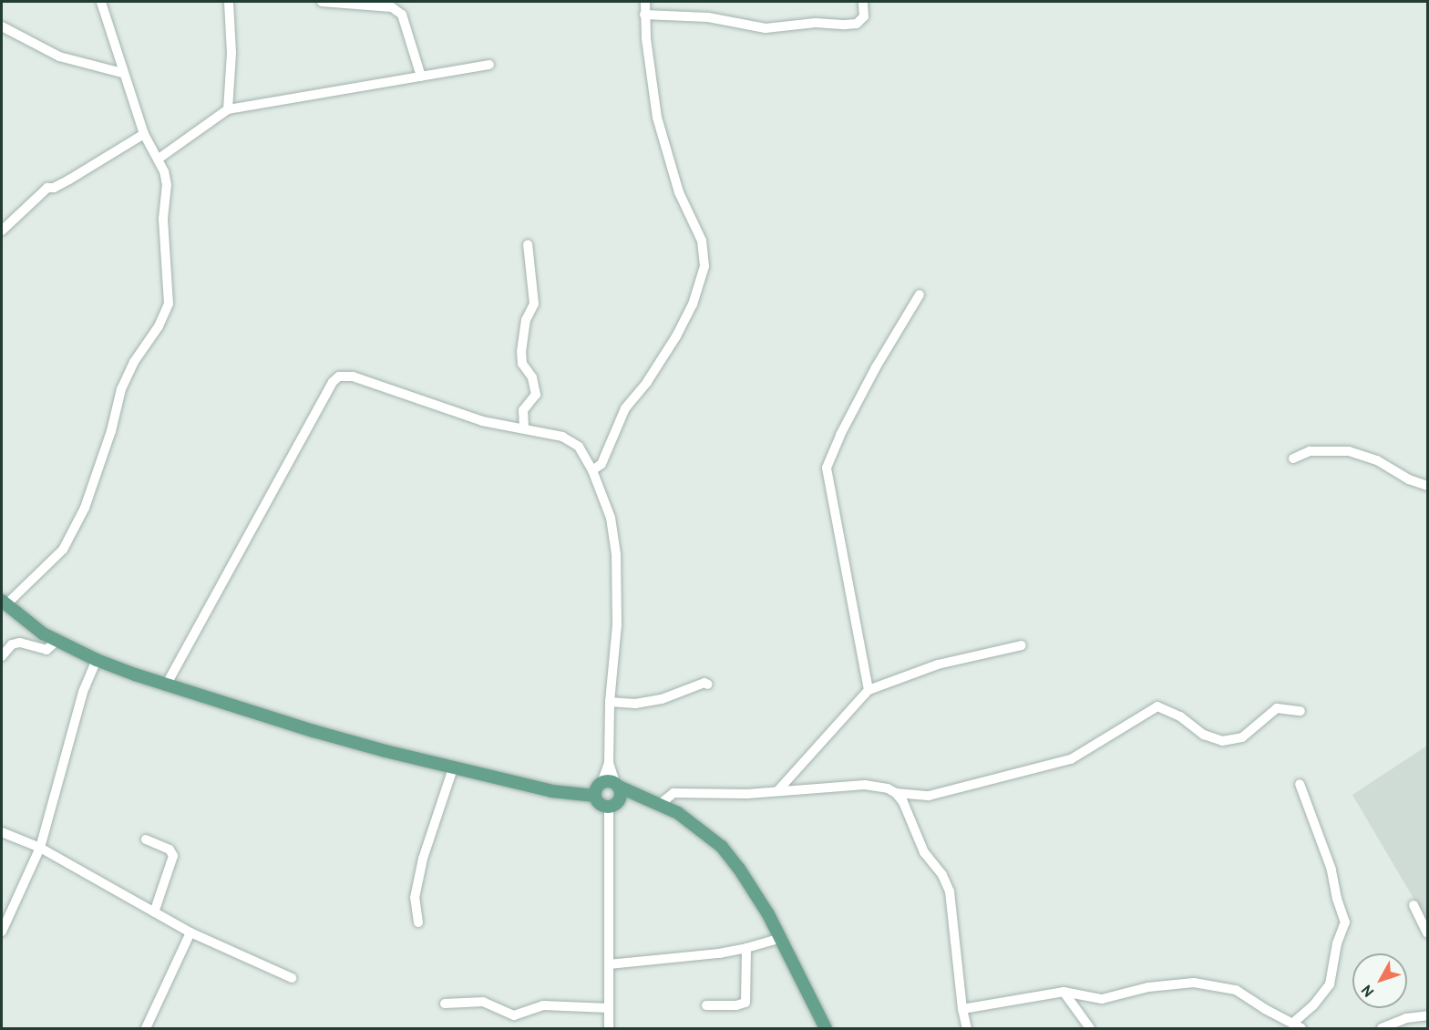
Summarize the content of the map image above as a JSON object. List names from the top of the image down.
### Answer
{
  "north": "bottom left"
}
